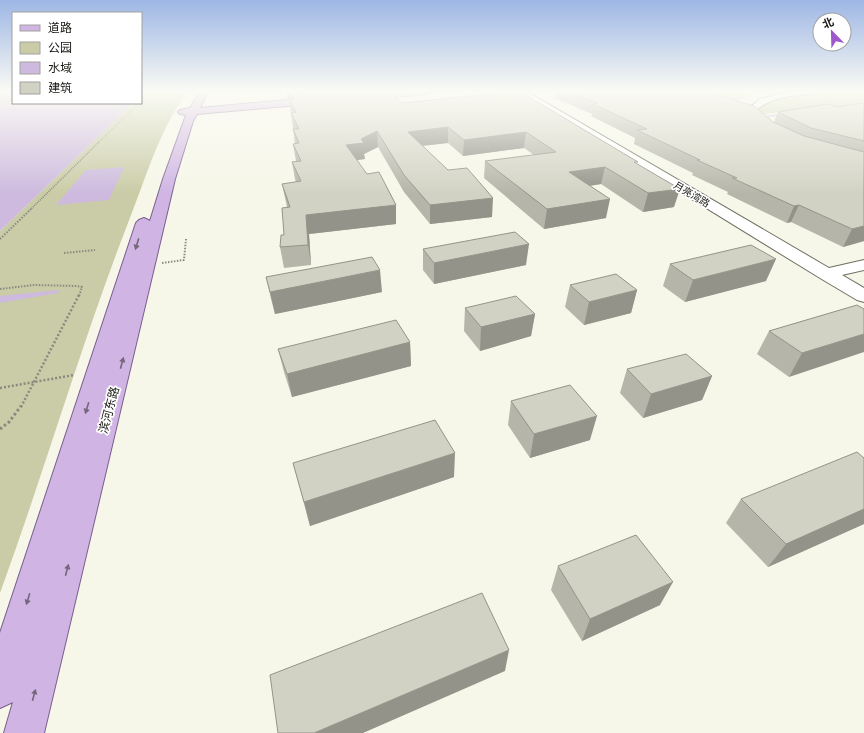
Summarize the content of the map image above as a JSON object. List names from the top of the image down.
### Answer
{
  "streets": {
    "main road": ["滨河东路"],
    "street": ["月亮湾路"]
  },
  "legend": [
    "道路",
    "公园",
    "水域",
    "建筑"
  ],
  "north": "top left"
}
